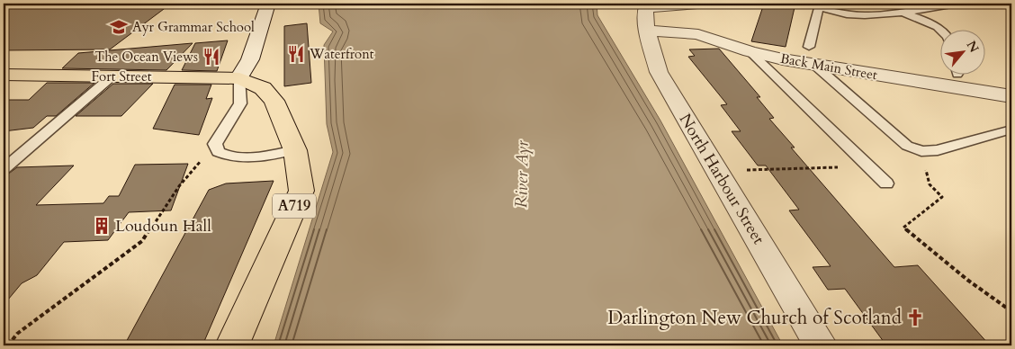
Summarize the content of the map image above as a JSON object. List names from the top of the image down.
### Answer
{
  "streets": {
    "main road": ["Fort Street", "A719"],
    "street": ["Back Main Street", "North Harbour Street"]
  },
  "crossings": [
    ["Back Main Street", "North Harbour Street"],
    ["Fort Street", "A719"]
  ],
  "water": ["River Ayr"],
  "places": {
    "school or university": ["Ayr Grammar School"],
    "restaurant": ["Waterfront", "The Ocean Views"],
    "building": ["Loudoun Hall"],
    "church": ["Darlington New Church of Scotland"]
  },
  "north": "top right"
}
